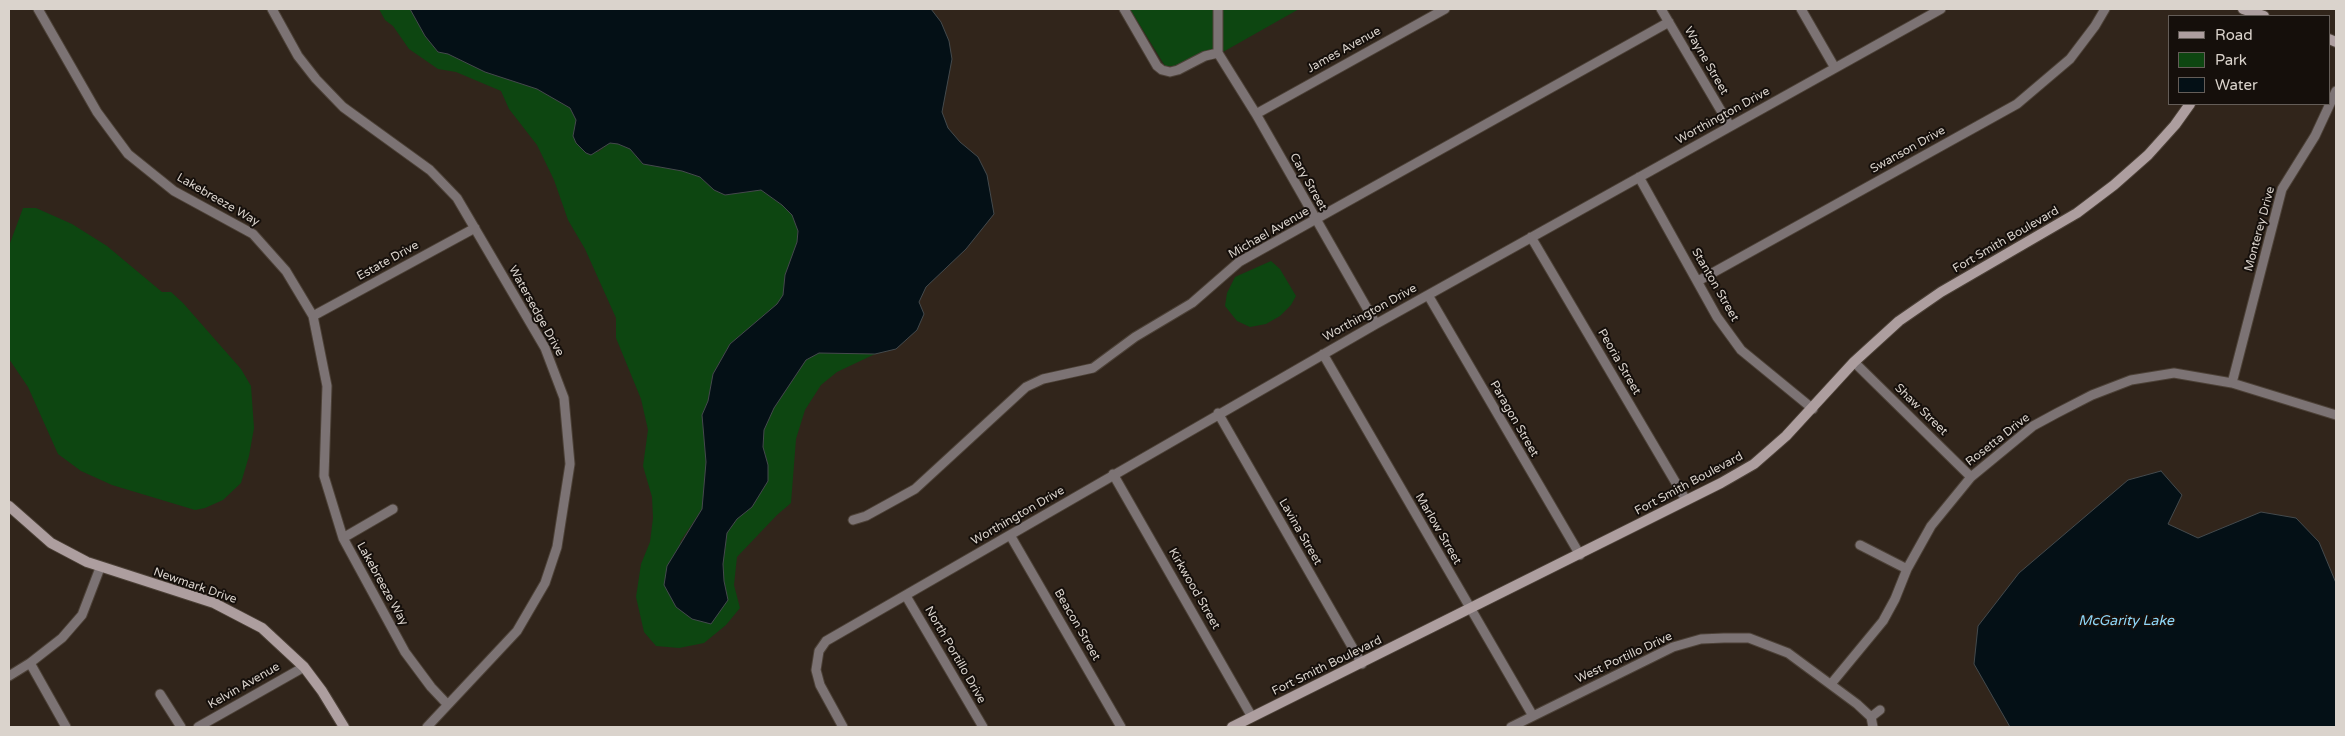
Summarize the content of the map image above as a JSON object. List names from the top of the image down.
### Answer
{
  "streets": {
    "street": [
      "James Avenue",
      "Wayne Street",
      "Worthington Drive",
      "Swanson Drive",
      "Cary Street",
      "Lakebreeze Way",
      "Monterey Drive",
      "Michael Avenue",
      "Fort Smith Boulevard",
      "Estate Drive",
      "Stanton Street",
      "Watersedge Drive",
      "Peoria Street",
      "Shaw Street",
      "Paragon Street",
      "Rosetta Drive",
      "Marlow Street",
      "Lavina Street",
      "Newmark Drive",
      "Kirkwood Street",
      "Beacon Street",
      "North Portillo Drive",
      "West Portillo Drive",
      "Kelvin Avenue"
    ]
  },
  "crossings": [
    ["James Avenue", "Cary Street"],
    ["Wayne Street", "Worthington Drive"],
    ["Wayne Street", "Michael Avenue"],
    ["Worthington Drive", "Cary Street"],
    ["Worthington Drive", "Stanton Street"],
    ["Worthington Drive", "Peoria Street"],
    ["Worthington Drive", "Paragon Street"],
    ["Worthington Drive", "Marlow Street"],
    ["Worthington Drive", "Lavina Street"],
    ["Worthington Drive", "Kirkwood Street"],
    ["Worthington Drive", "Beacon Street"],
    ["Worthington Drive", "North Portillo Drive"],
    ["Swanson Drive", "Stanton Street"],
    ["Cary Street", "Michael Avenue"],
    ["Lakebreeze Way", "Estate Drive"],
    ["Lakebreeze Way", "Watersedge Drive"],
    ["Monterey Drive", "Rosetta Drive"],
    ["Fort Smith Boulevard", "Stanton Street"],
    ["Fort Smith Boulevard", "Peoria Street"],
    ["Fort Smith Boulevard", "Shaw Street"],
    ["Fort Smith Boulevard", "Paragon Street"],
    ["Fort Smith Boulevard", "Marlow Street"],
    ["Fort Smith Boulevard", "Lavina Street"],
    ["Fort Smith Boulevard", "Kirkwood Street"],
    ["Estate Drive", "Watersedge Drive"],
    ["Shaw Street", "Rosetta Drive"],
    ["Rosetta Drive", "West Portillo Drive"],
    ["Marlow Street", "West Portillo Drive"],
    ["Newmark Drive", "Kelvin Avenue"]
  ],
  "water": ["McGarity Lake"],
  "legend": ["Road", "Park", "Water"]
}
